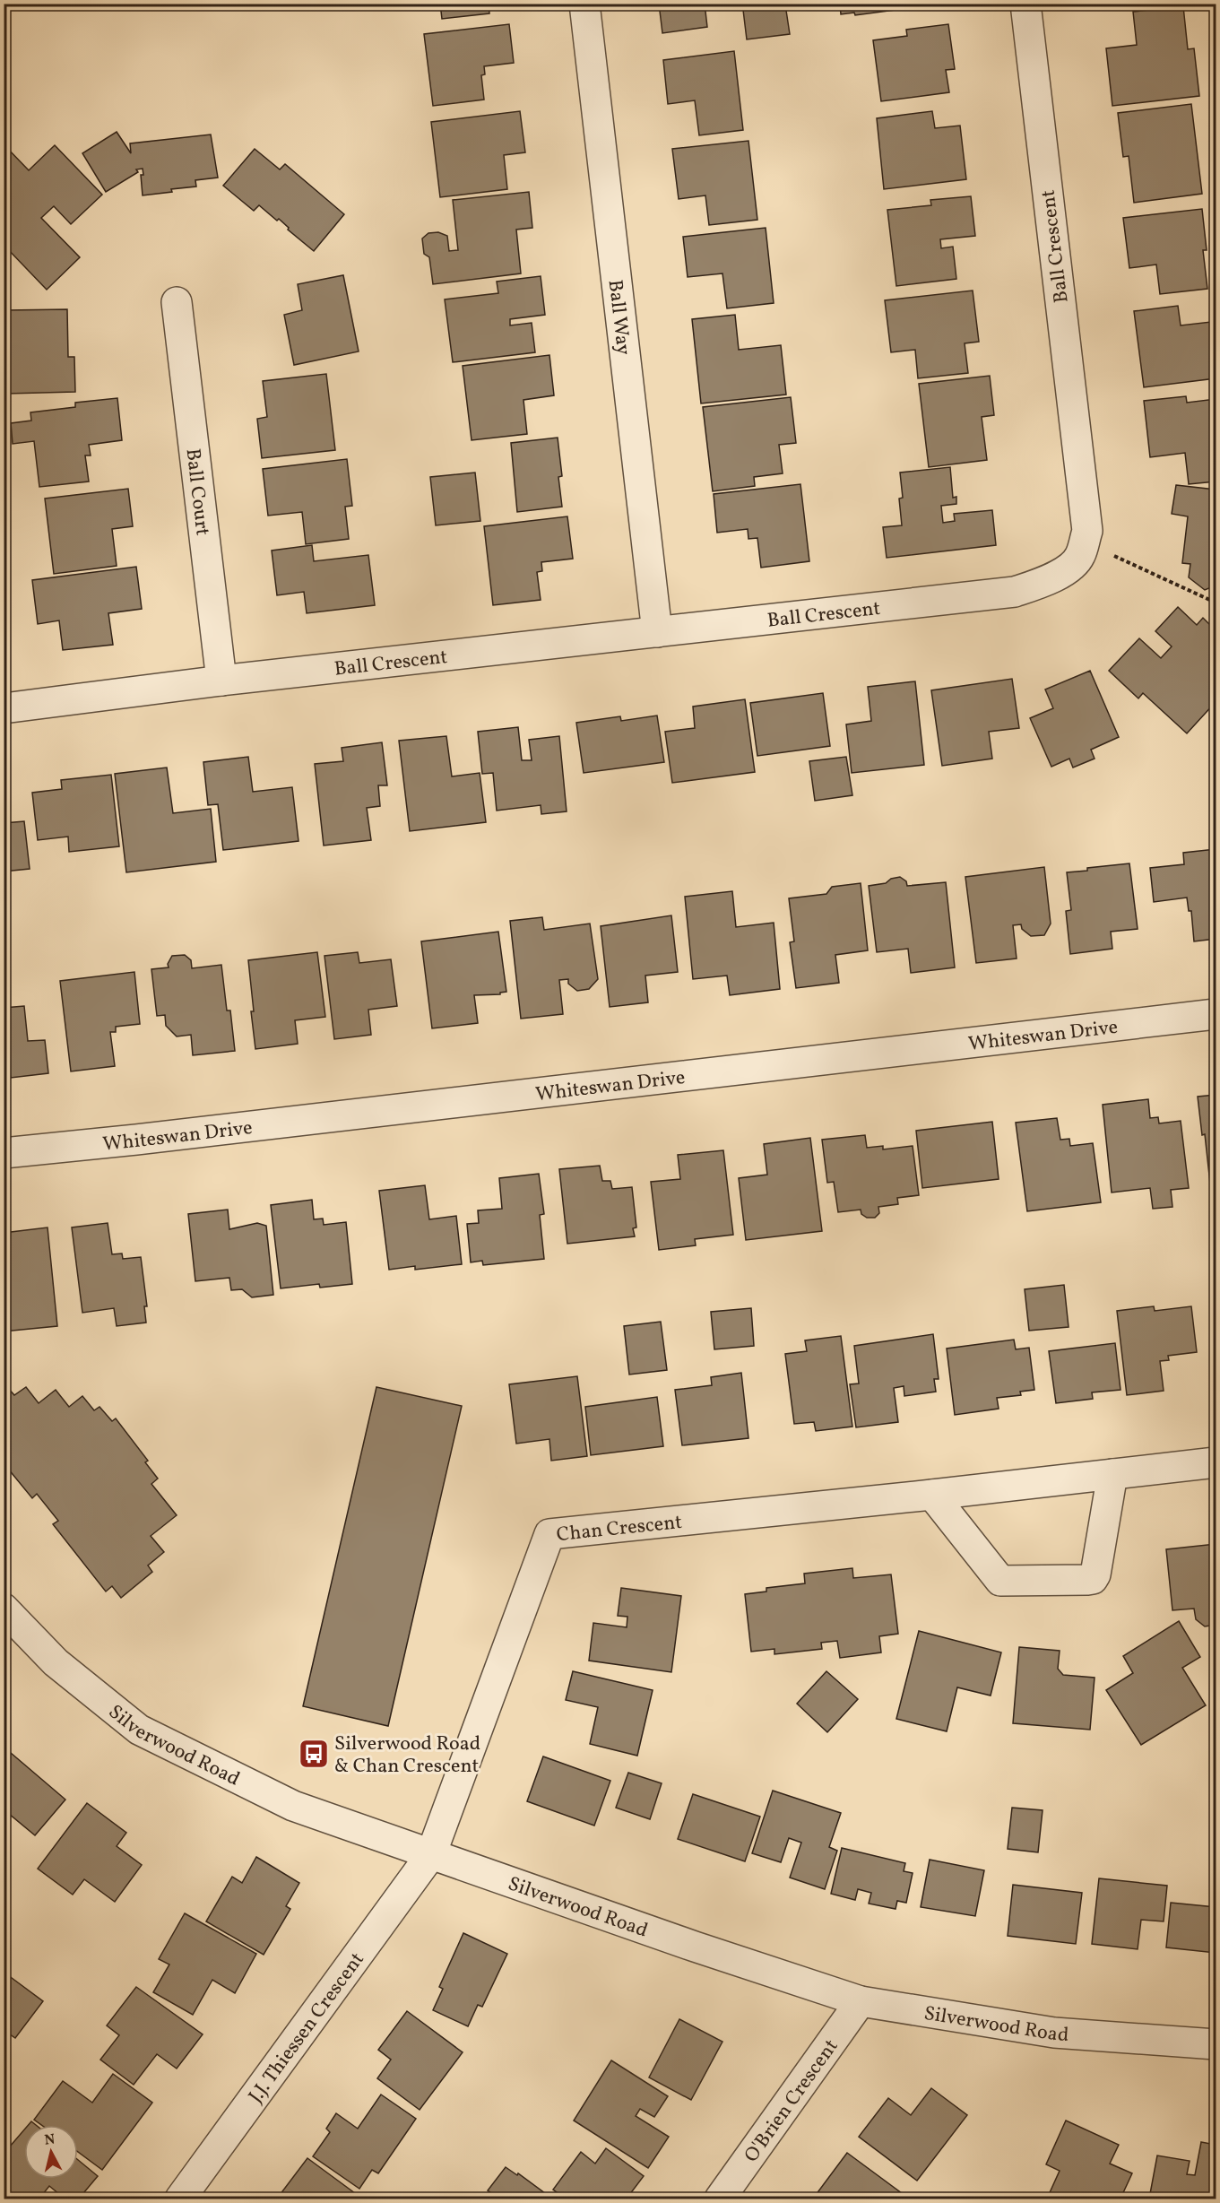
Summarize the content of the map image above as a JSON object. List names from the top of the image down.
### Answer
{
  "streets": {
    "street": [
      "Ball Crescent",
      "Ball Way",
      "Ball Court",
      "Whiteswan Drive",
      "Chan Crescent",
      "Silverwood Road",
      "J.J. Thiessen Crescent",
      "O'Brien Crescent"
    ]
  },
  "crossings": [
    ["Ball Crescent", "Ball Way"],
    ["Ball Crescent", "Ball Court"],
    ["Chan Crescent", "Silverwood Road"],
    ["Chan Crescent", "J.J. Thiessen Crescent"],
    ["Silverwood Road", "J.J. Thiessen Crescent"],
    ["Silverwood Road", "O'Brien Crescent"]
  ],
  "places": {
    "bus stop": ["Silverwood Road & Chan Crescent"]
  },
  "north": "top"
}
